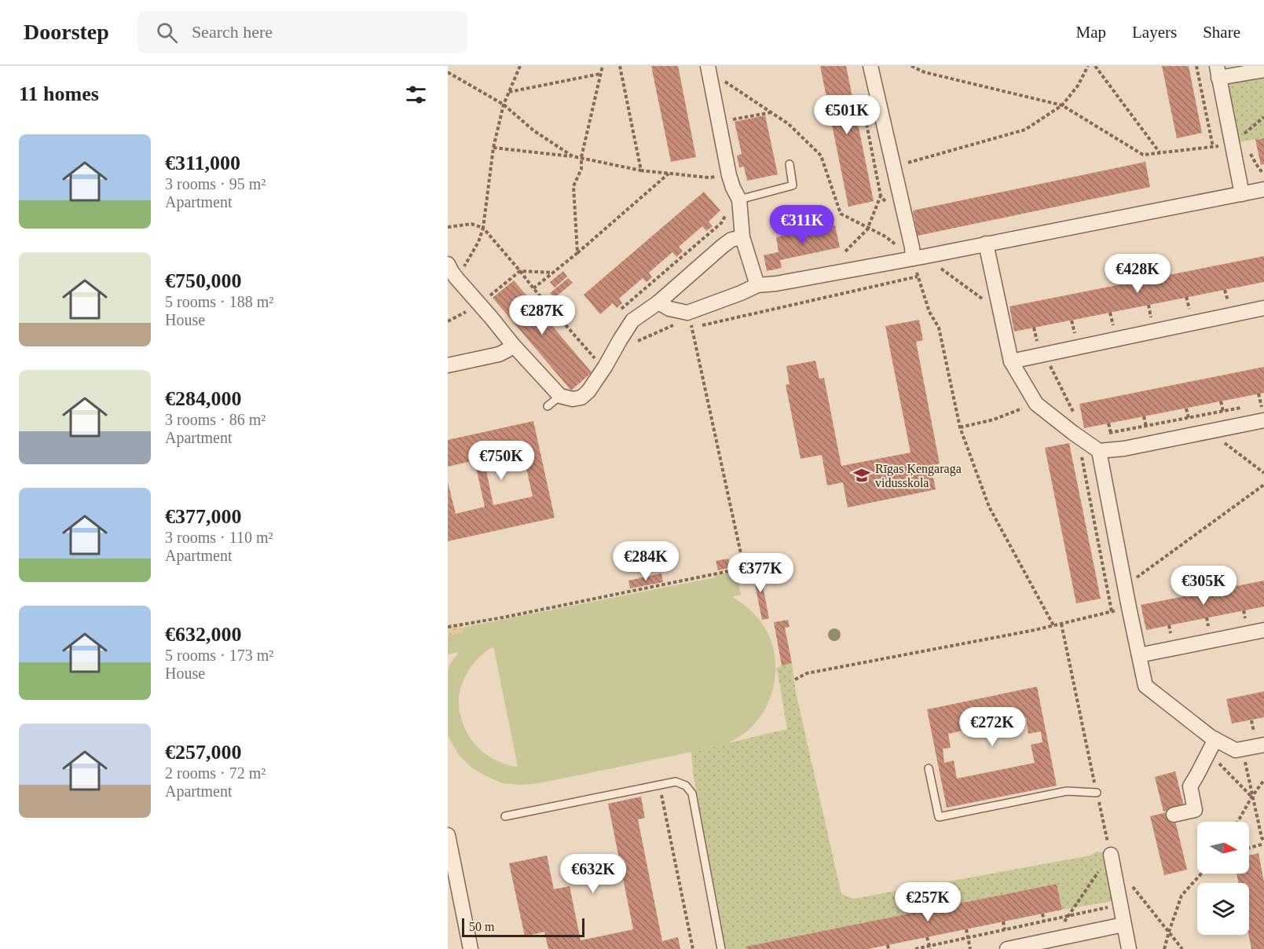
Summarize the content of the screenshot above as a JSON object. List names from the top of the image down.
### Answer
{
  "places": {
    "school or university": ["Rīgas Ķengaraga vidusskola"]
  },
  "scale_bar": "50 m",
  "north": "right",
  "page": {
    "header": "Doorstep",
    "search": "Search here",
    "nav": ["Map", "Layers", "Share"],
    "heading": "11 homes",
    "price": [
      "€501K",
      "€311K",
      "€428K",
      "€287K",
      "€750K",
      "€284K",
      "€377K",
      "€305K",
      "€272K",
      "€632K",
      "€257K"
    ],
    "list": [
      {
        "name": "€311,000",
        "note": "3 rooms · 95 m² · Apartment"
      },
      {
        "name": "€750,000",
        "note": "5 rooms · 188 m² · House"
      },
      {
        "name": "€284,000",
        "note": "3 rooms · 86 m² · Apartment"
      },
      {
        "name": "€377,000",
        "note": "3 rooms · 110 m² · Apartment"
      },
      {
        "name": "€632,000",
        "note": "5 rooms · 173 m² · House"
      },
      {
        "name": "€257,000",
        "note": "2 rooms · 72 m² · Apartment"
      }
    ],
    "scale": "50 m"
  }
}
